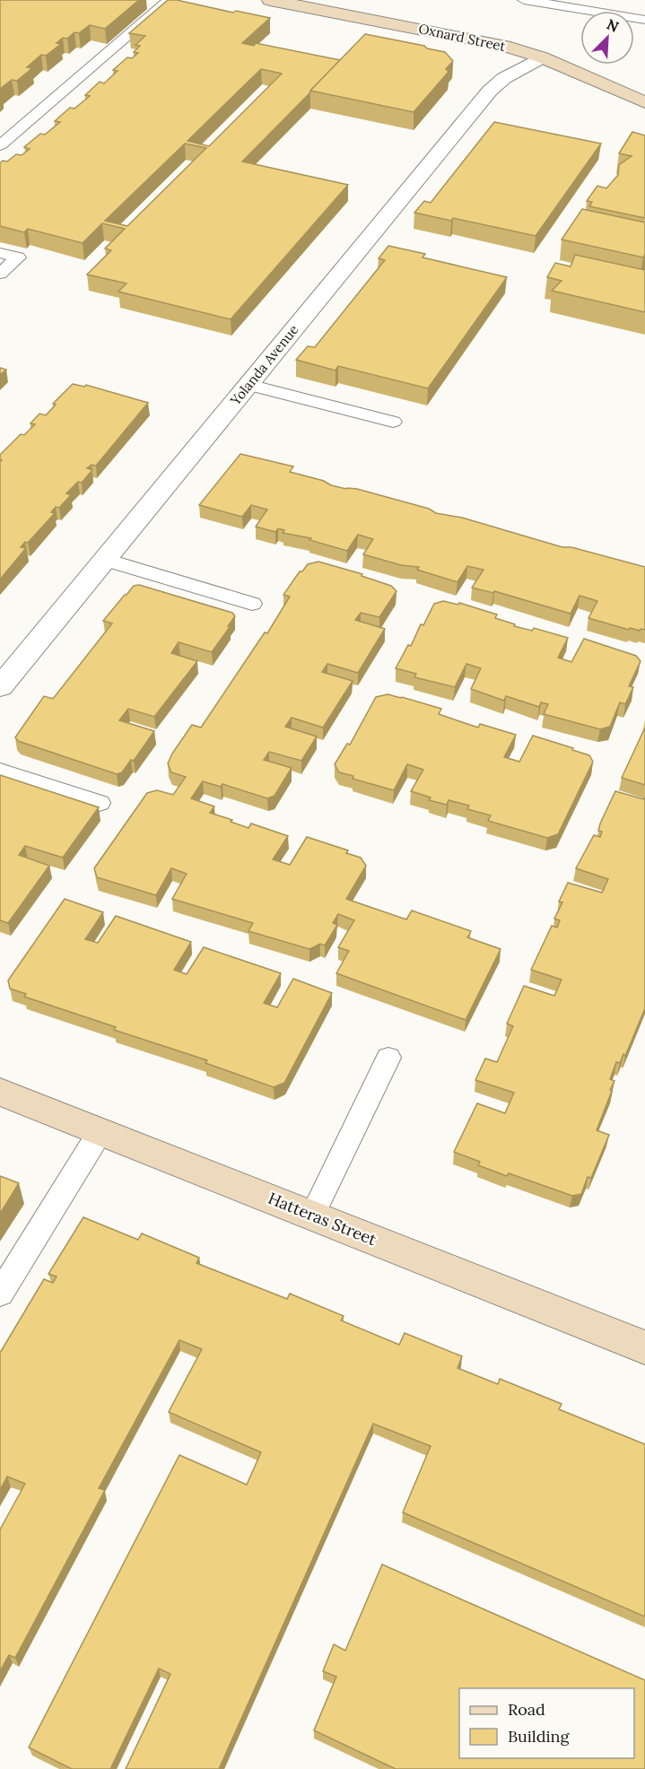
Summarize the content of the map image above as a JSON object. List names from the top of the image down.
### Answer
{
  "streets": {
    "main road": ["Oxnard Street", "Hatteras Street"],
    "street": ["Yolanda Avenue"]
  },
  "crossings": [
    ["Oxnard Street", "Yolanda Avenue"]
  ],
  "legend": ["Road", "Building"],
  "north": "top right"
}
